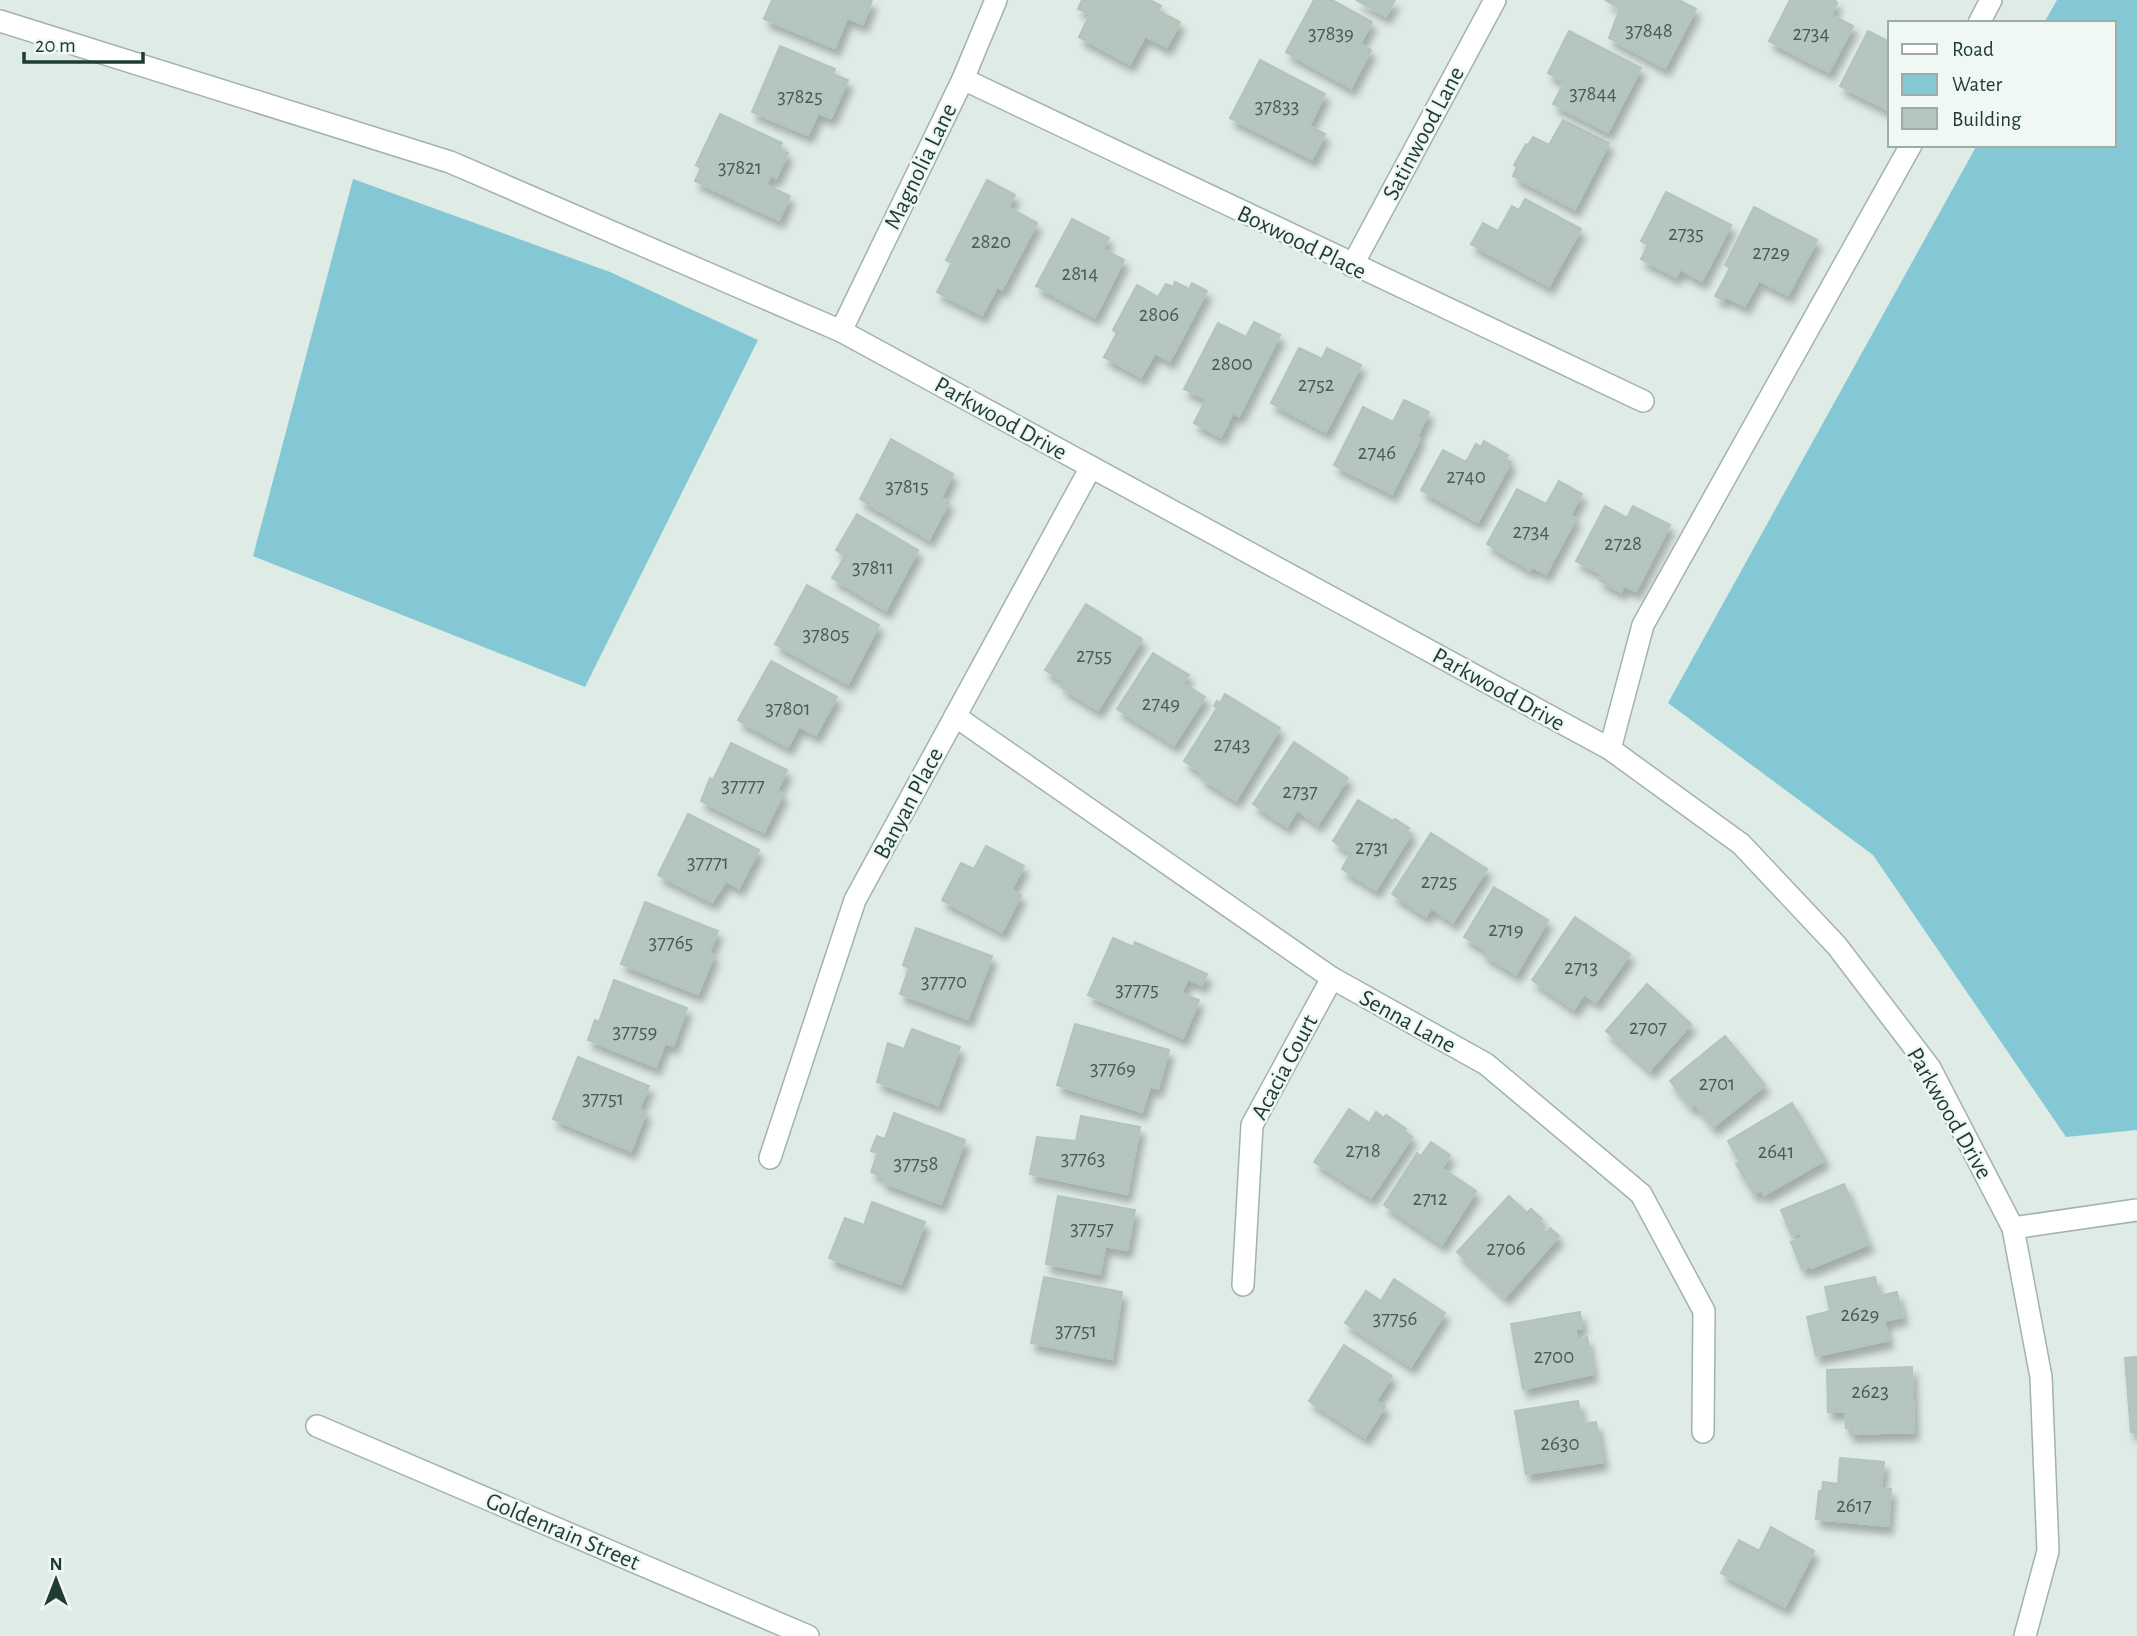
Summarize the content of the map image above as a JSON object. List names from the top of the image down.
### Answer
{
  "streets": {
    "street": [
      "Satinwood Lane",
      "Magnolia Lane",
      "Boxwood Place",
      "Parkwood Drive",
      "Banyan Place",
      "Senna Lane",
      "Acacia Court",
      "Goldenrain Street"
    ]
  },
  "crossings": [
    ["Satinwood Lane", "Boxwood Place"],
    ["Magnolia Lane", "Boxwood Place"],
    ["Magnolia Lane", "Parkwood Drive"],
    ["Parkwood Drive", "Banyan Place"],
    ["Banyan Place", "Senna Lane"],
    ["Senna Lane", "Acacia Court"]
  ],
  "house_numbers": [
    "37848",
    "37839",
    "2734",
    "37844",
    "37825",
    "37833",
    "37821",
    "2735",
    "2820",
    "2729",
    "2814",
    "2806",
    "2800",
    "2752",
    "2746",
    "2740",
    "37815",
    "2734",
    "2728",
    "37811",
    "37805",
    "2755",
    "2749",
    "37801",
    "2743",
    "37777",
    "2737",
    "2731",
    "37771",
    "2725",
    "2719",
    "37765",
    "2713",
    "37770",
    "37775",
    "2707",
    "37759",
    "37769",
    "2701",
    "37751",
    "2718",
    "2641",
    "37763",
    "37758",
    "2712",
    "37757",
    "2706",
    "2629",
    "37756",
    "37751",
    "2700",
    "2623",
    "2630",
    "2617"
  ],
  "legend": ["Road", "Water", "Building"],
  "scale_bar": "20 m",
  "north": "top"
}
